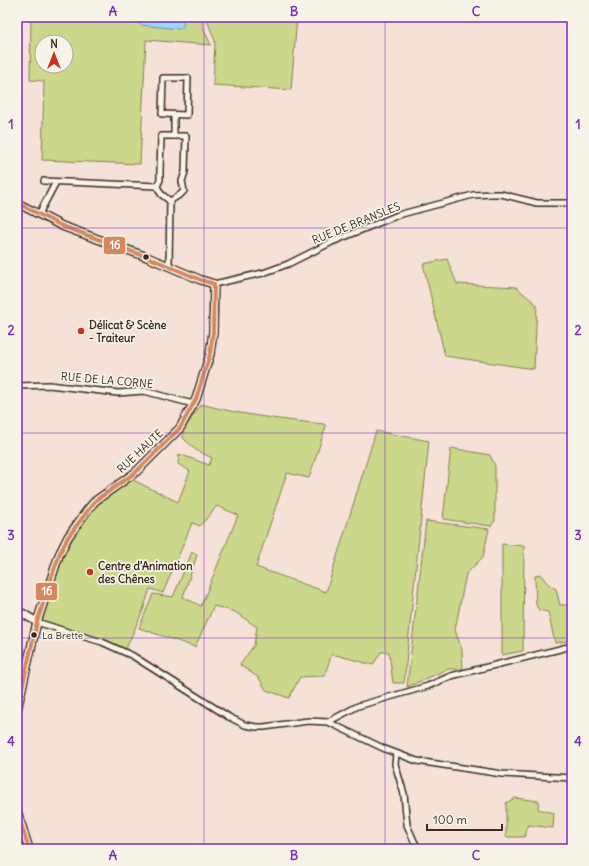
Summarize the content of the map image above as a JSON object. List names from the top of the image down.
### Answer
{
  "streets": {
    "street": ["RUE DE BRANSLES", "RUE DE LA CORNE", "RUE HAUTE"]
  },
  "crossings": [
    ["RUE DE BRANSLES", "RUE HAUTE"],
    ["RUE DE LA CORNE", "RUE HAUTE"]
  ],
  "places": ["Délicat & Scène - Traiteur", "Centre d’Animation des Chênes", "La Brette"],
  "lines": ["transit line 16"],
  "scale_bar": "100 m",
  "north": "top",
  "grid": {
    "columns": ["A", "B", "C"],
    "rows": [
      "1",
      "2",
      "3",
      "4"
    ]
  }
}
